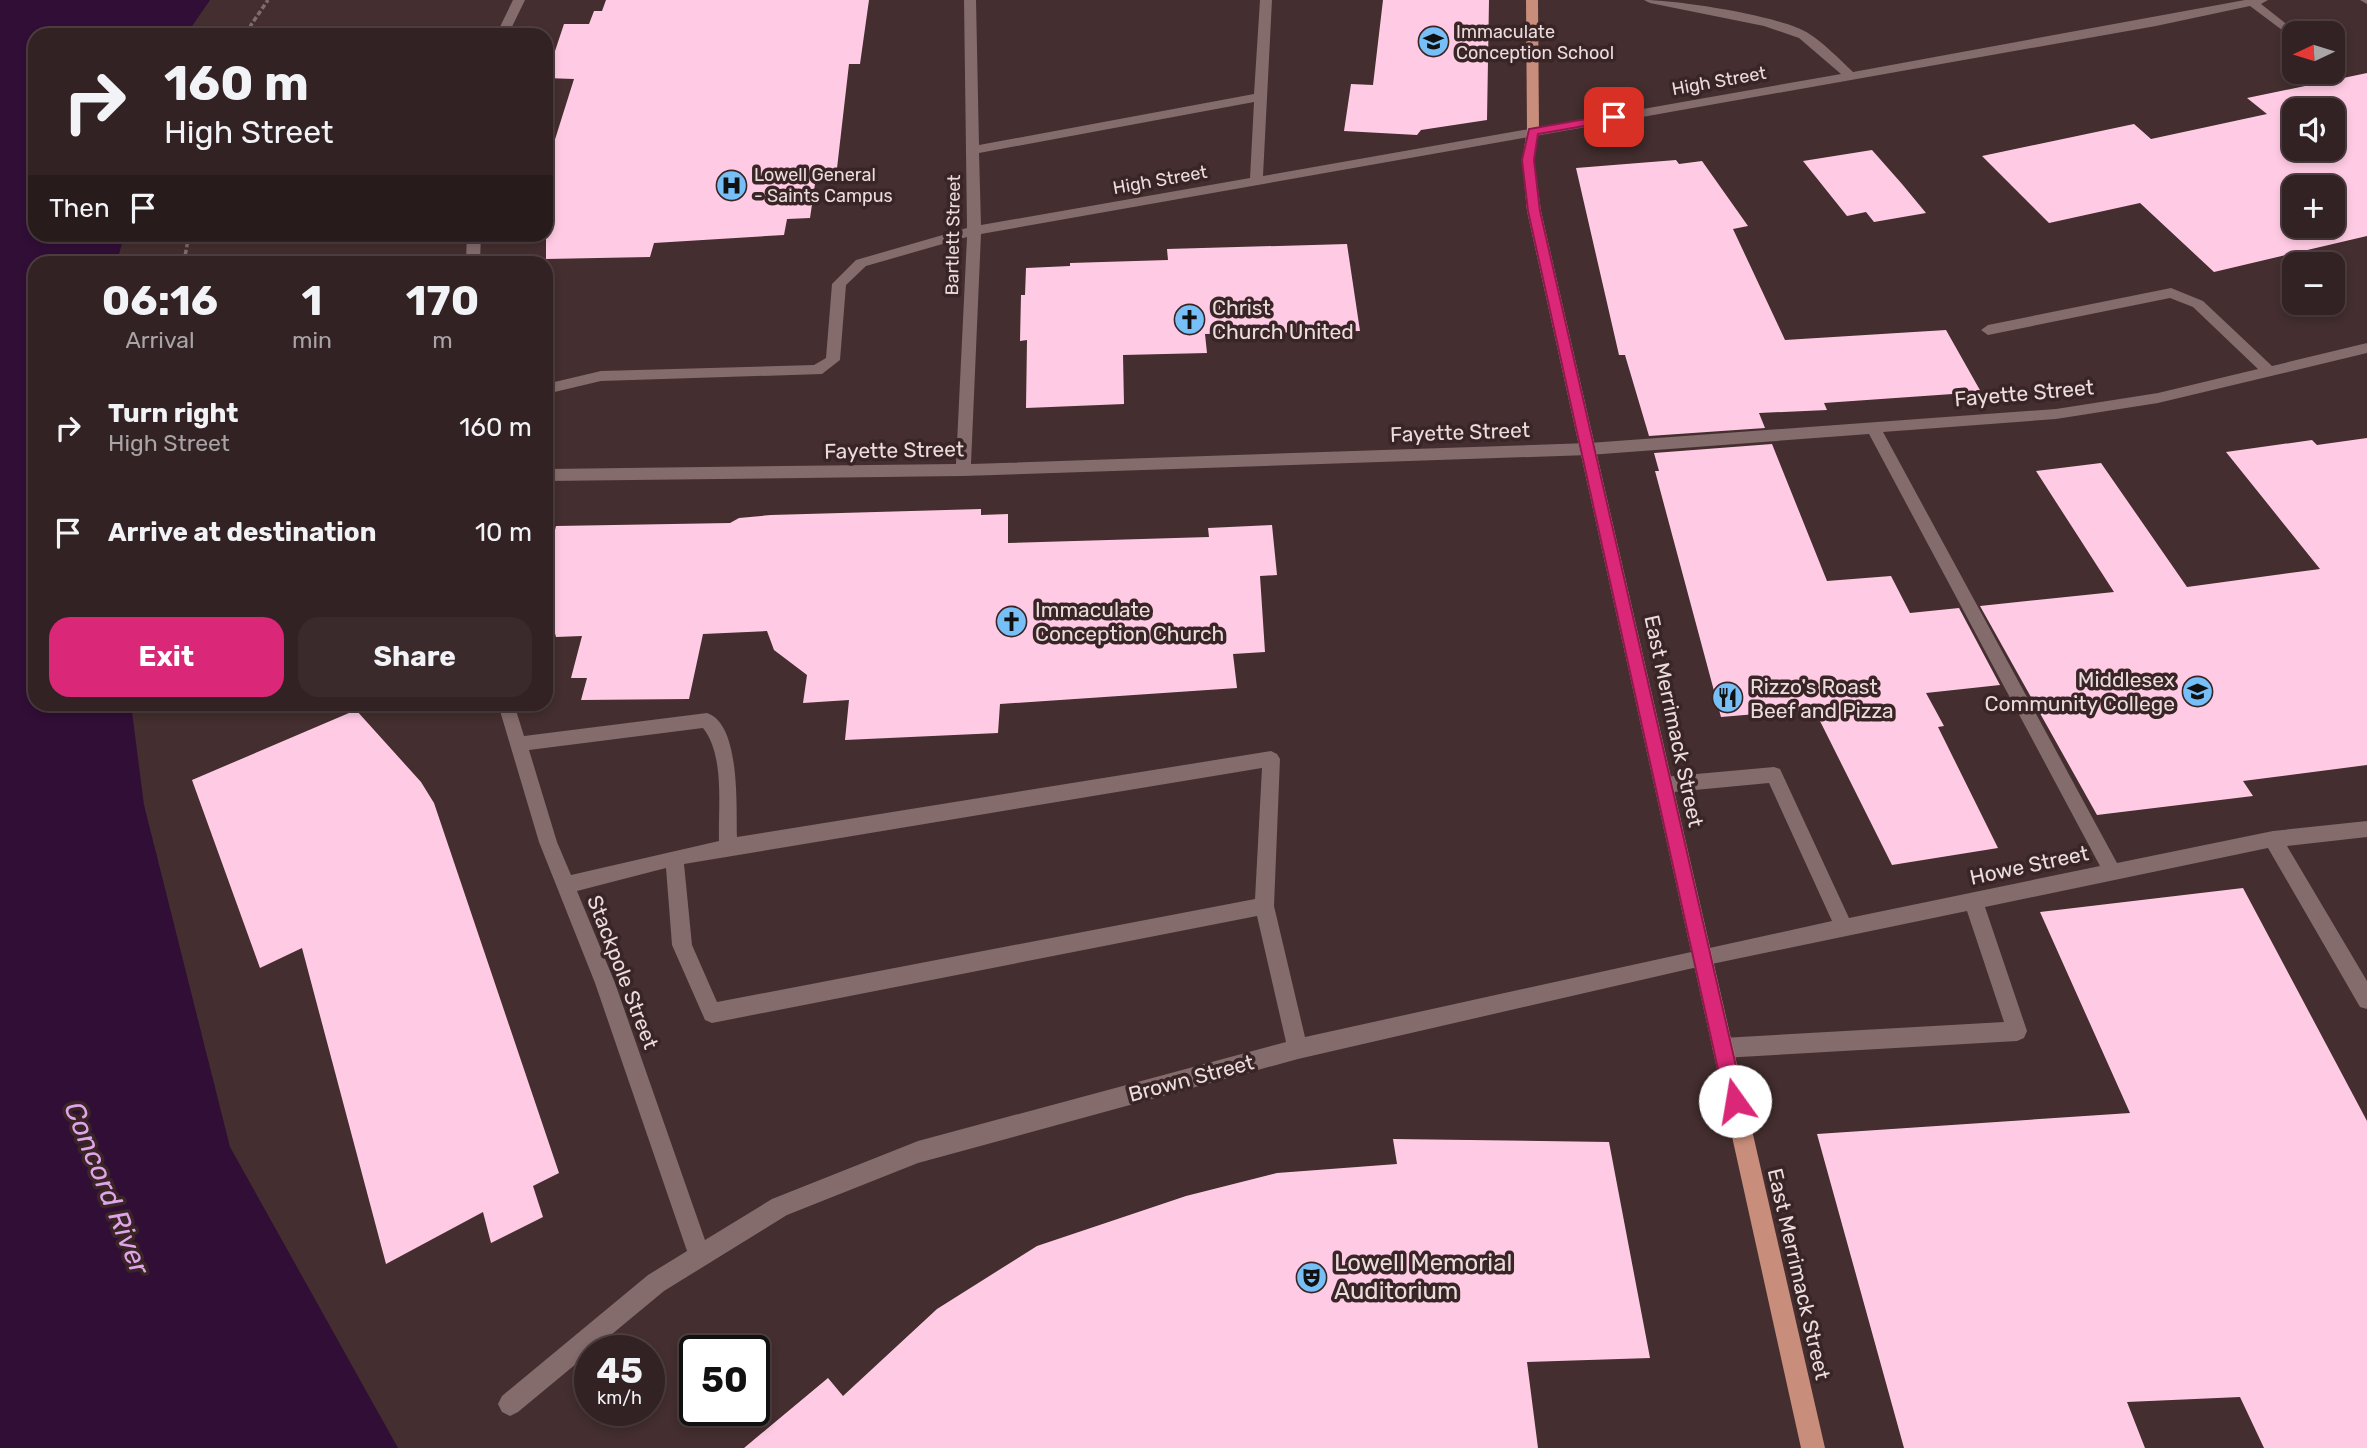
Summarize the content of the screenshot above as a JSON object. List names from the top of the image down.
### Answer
{
  "streets": {
    "main road": ["East Merrimack Street"],
    "street": [
      "High Street",
      "Bartlett Street",
      "Fayette Street",
      "Howe Street",
      "Stackpole Street",
      "Brown Street"
    ]
  },
  "crossings": [
    ["High Street", "Bartlett Street"],
    ["High Street", "East Merrimack Street"],
    ["Bartlett Street", "Fayette Street"],
    ["Fayette Street", "East Merrimack Street"],
    ["East Merrimack Street", "Howe Street"],
    ["East Merrimack Street", "Brown Street"],
    ["Howe Street", "Brown Street"],
    ["Stackpole Street", "Brown Street"]
  ],
  "water": ["Concord River"],
  "places": {
    "school or university": ["Immaculate Conception School", "Middlesex Community College"],
    "hospital": ["Lowell General - Saints Campus"],
    "church": ["Christ Church United", "Immaculate Conception Church"],
    "restaurant": ["Rizzo's Roast Beef and Pizza"],
    "theatre": ["Lowell Memorial Auditorium"]
  },
  "north": "left",
  "page": {
    "map_buttons": ["+", "−"],
    "turn": ["160 m", "High Street"],
    "then": "Then",
    "eta": [
      "06:16",
      "Arrival",
      "1",
      "min",
      "170",
      "m"
    ],
    "list": [
      {
        "name": "Turn right",
        "note": "High Street",
        "value": "160 m"
      },
      {
        "name": "Arrive at destination",
        "value": "10 m"
      }
    ],
    "buttons": ["Exit", "Share"],
    "speed": "45 km/h",
    "limit": "50"
  }
}
